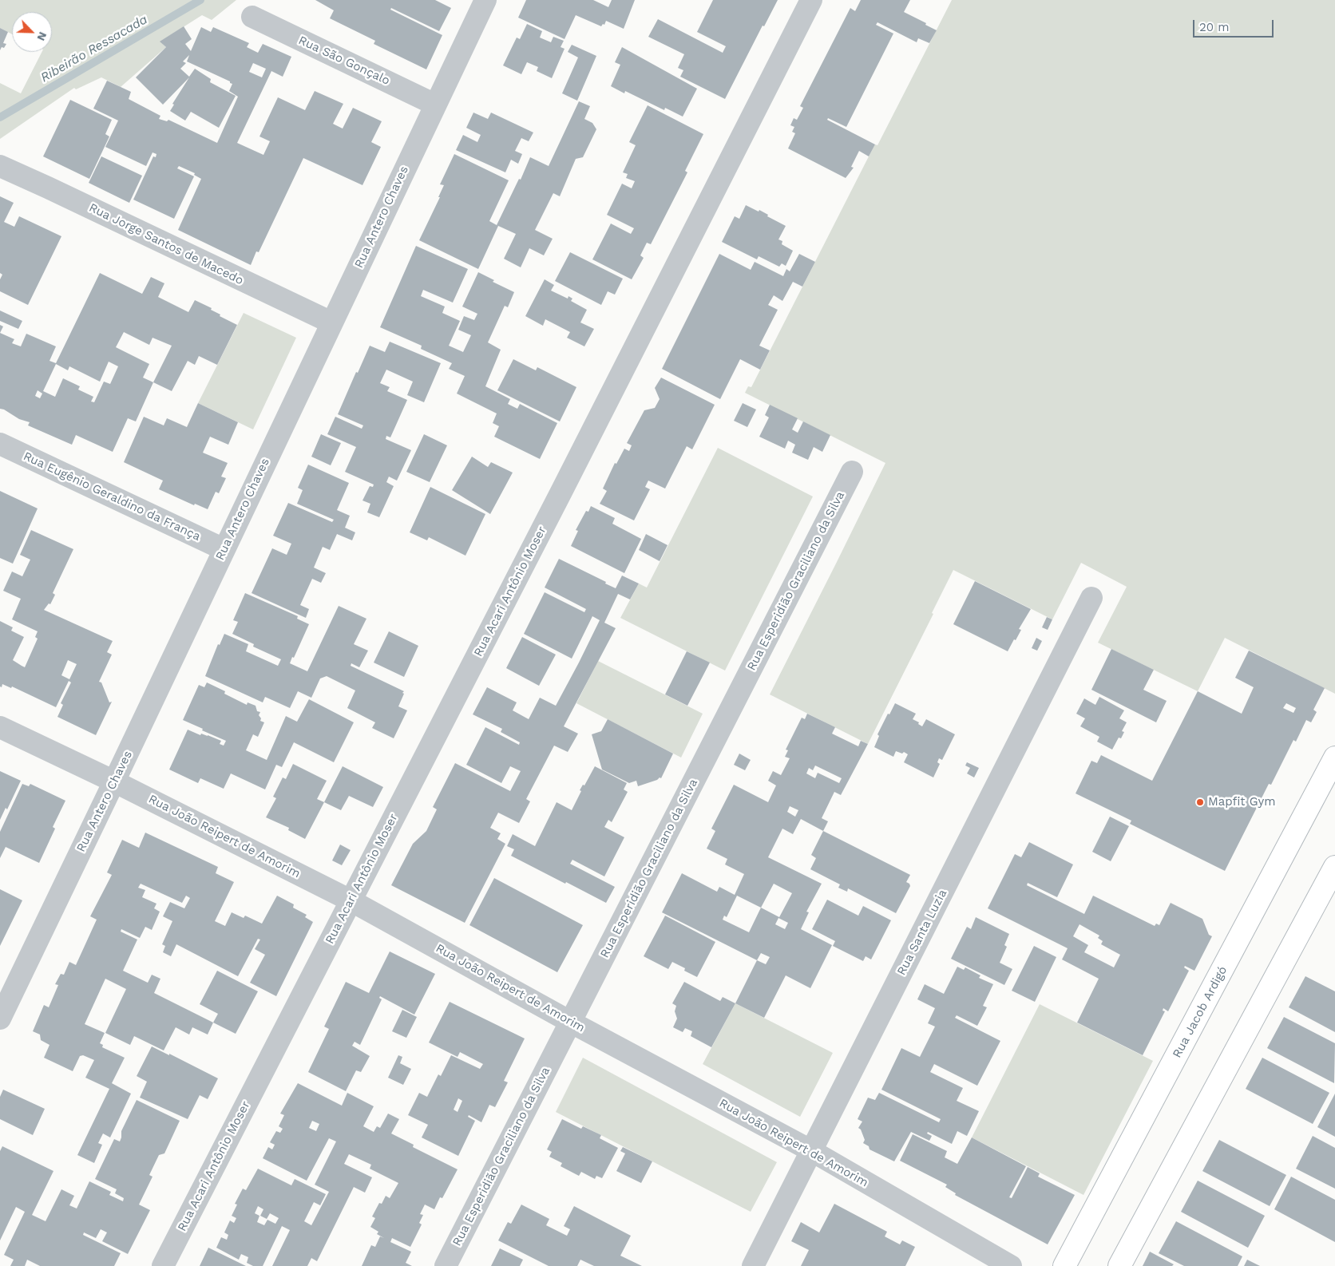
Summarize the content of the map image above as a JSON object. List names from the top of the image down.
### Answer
{
  "streets": {
    "main road": ["Rua Jacob Ardigó"],
    "street": [
      "Rua São Gonçalo",
      "Rua Antero Chaves",
      "Rua Jorge Santos de Macedo",
      "Rua Eugênio Geraldino da França",
      "Rua Esperidião Graciliano da Silva",
      "Rua Acari Antônio Moser",
      "Rua João Reipert de Amorim",
      "Rua Santa Luzia"
    ]
  },
  "crossings": [
    ["Rua São Gonçalo", "Rua Antero Chaves"],
    ["Rua Antero Chaves", "Rua Jorge Santos de Macedo"],
    ["Rua Antero Chaves", "Rua Eugênio Geraldino da França"],
    ["Rua Antero Chaves", "Rua João Reipert de Amorim"],
    ["Rua Esperidião Graciliano da Silva", "Rua João Reipert de Amorim"],
    ["Rua Acari Antônio Moser", "Rua João Reipert de Amorim"],
    ["Rua João Reipert de Amorim", "Rua Santa Luzia"]
  ],
  "water": ["Ribeirão Ressacada"],
  "places": ["Mapfit Gym"],
  "scale_bar": "20 m",
  "north": "bottom right"
}
